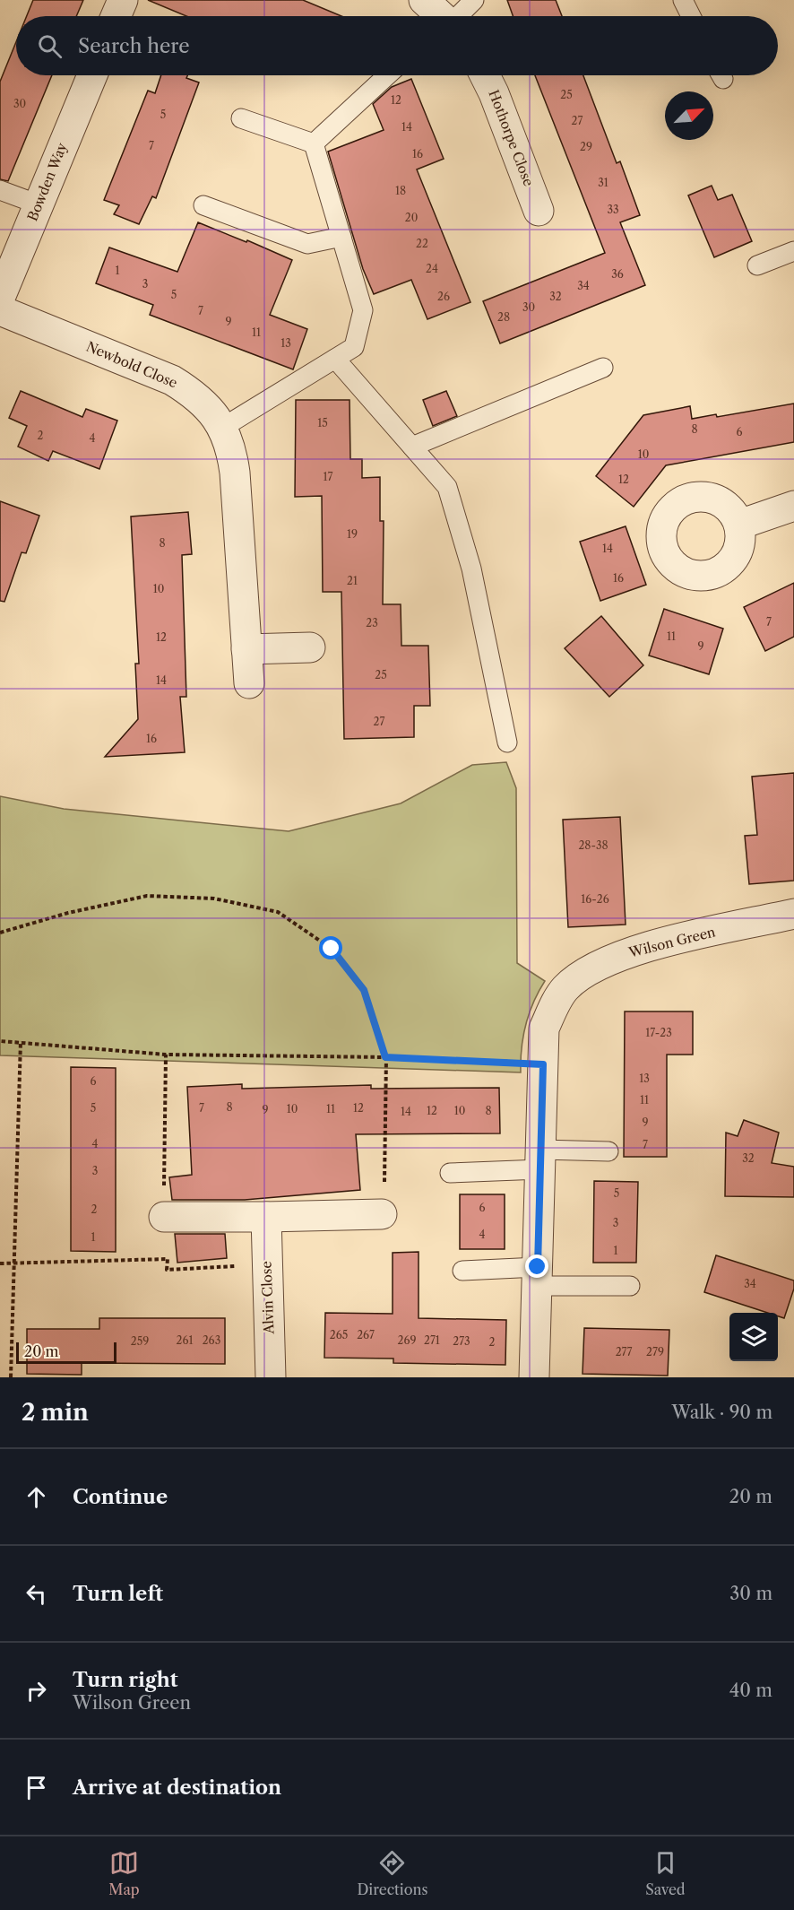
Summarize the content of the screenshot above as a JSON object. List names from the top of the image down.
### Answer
{
  "streets": {
    "street": [
      "Hothorpe Close",
      "Bowden Way",
      "Newbold Close",
      "Wilson Green",
      "Alvin Close"
    ]
  },
  "house_numbers": [
    "25",
    "12",
    "30",
    "5",
    "27",
    "14",
    "7",
    "29",
    "16",
    "31",
    "18",
    "33",
    "20",
    "22",
    "24",
    "1",
    "36",
    "3",
    "34",
    "5",
    "26",
    "32",
    "30",
    "7",
    "28",
    "9",
    "11",
    "13",
    "15",
    "8",
    "6",
    "2",
    "4",
    "10",
    "17",
    "12",
    "19",
    "8",
    "14",
    "16",
    "21",
    "10",
    "7",
    "23",
    "11",
    "12",
    "9",
    "25",
    "14",
    "27",
    "16",
    "28-38",
    "16-26",
    "17-23",
    "13",
    "6",
    "11",
    "8",
    "5",
    "7",
    "12",
    "10",
    "11",
    "9",
    "12",
    "10",
    "8",
    "14",
    "9",
    "4",
    "7",
    "32",
    "3",
    "5",
    "6",
    "2",
    "3",
    "4",
    "1",
    "1",
    "34",
    "265",
    "267",
    "261",
    "263",
    "269",
    "271",
    "259",
    "273",
    "2",
    "277",
    "279"
  ],
  "scale_bar": "20 m",
  "north": "top right",
  "page": {
    "search": "Search here",
    "scale": "20 m",
    "heading": ["2 min", "Walk · 90 m"],
    "list": [
      ["Continue", "20 m"],
      ["Turn left", "30 m"],
      ["Turn right", "Wilson Green", "40 m"],
      "Arrive at destination"
    ],
    "nav": ["Map", "Directions", "Saved"]
  }
}
